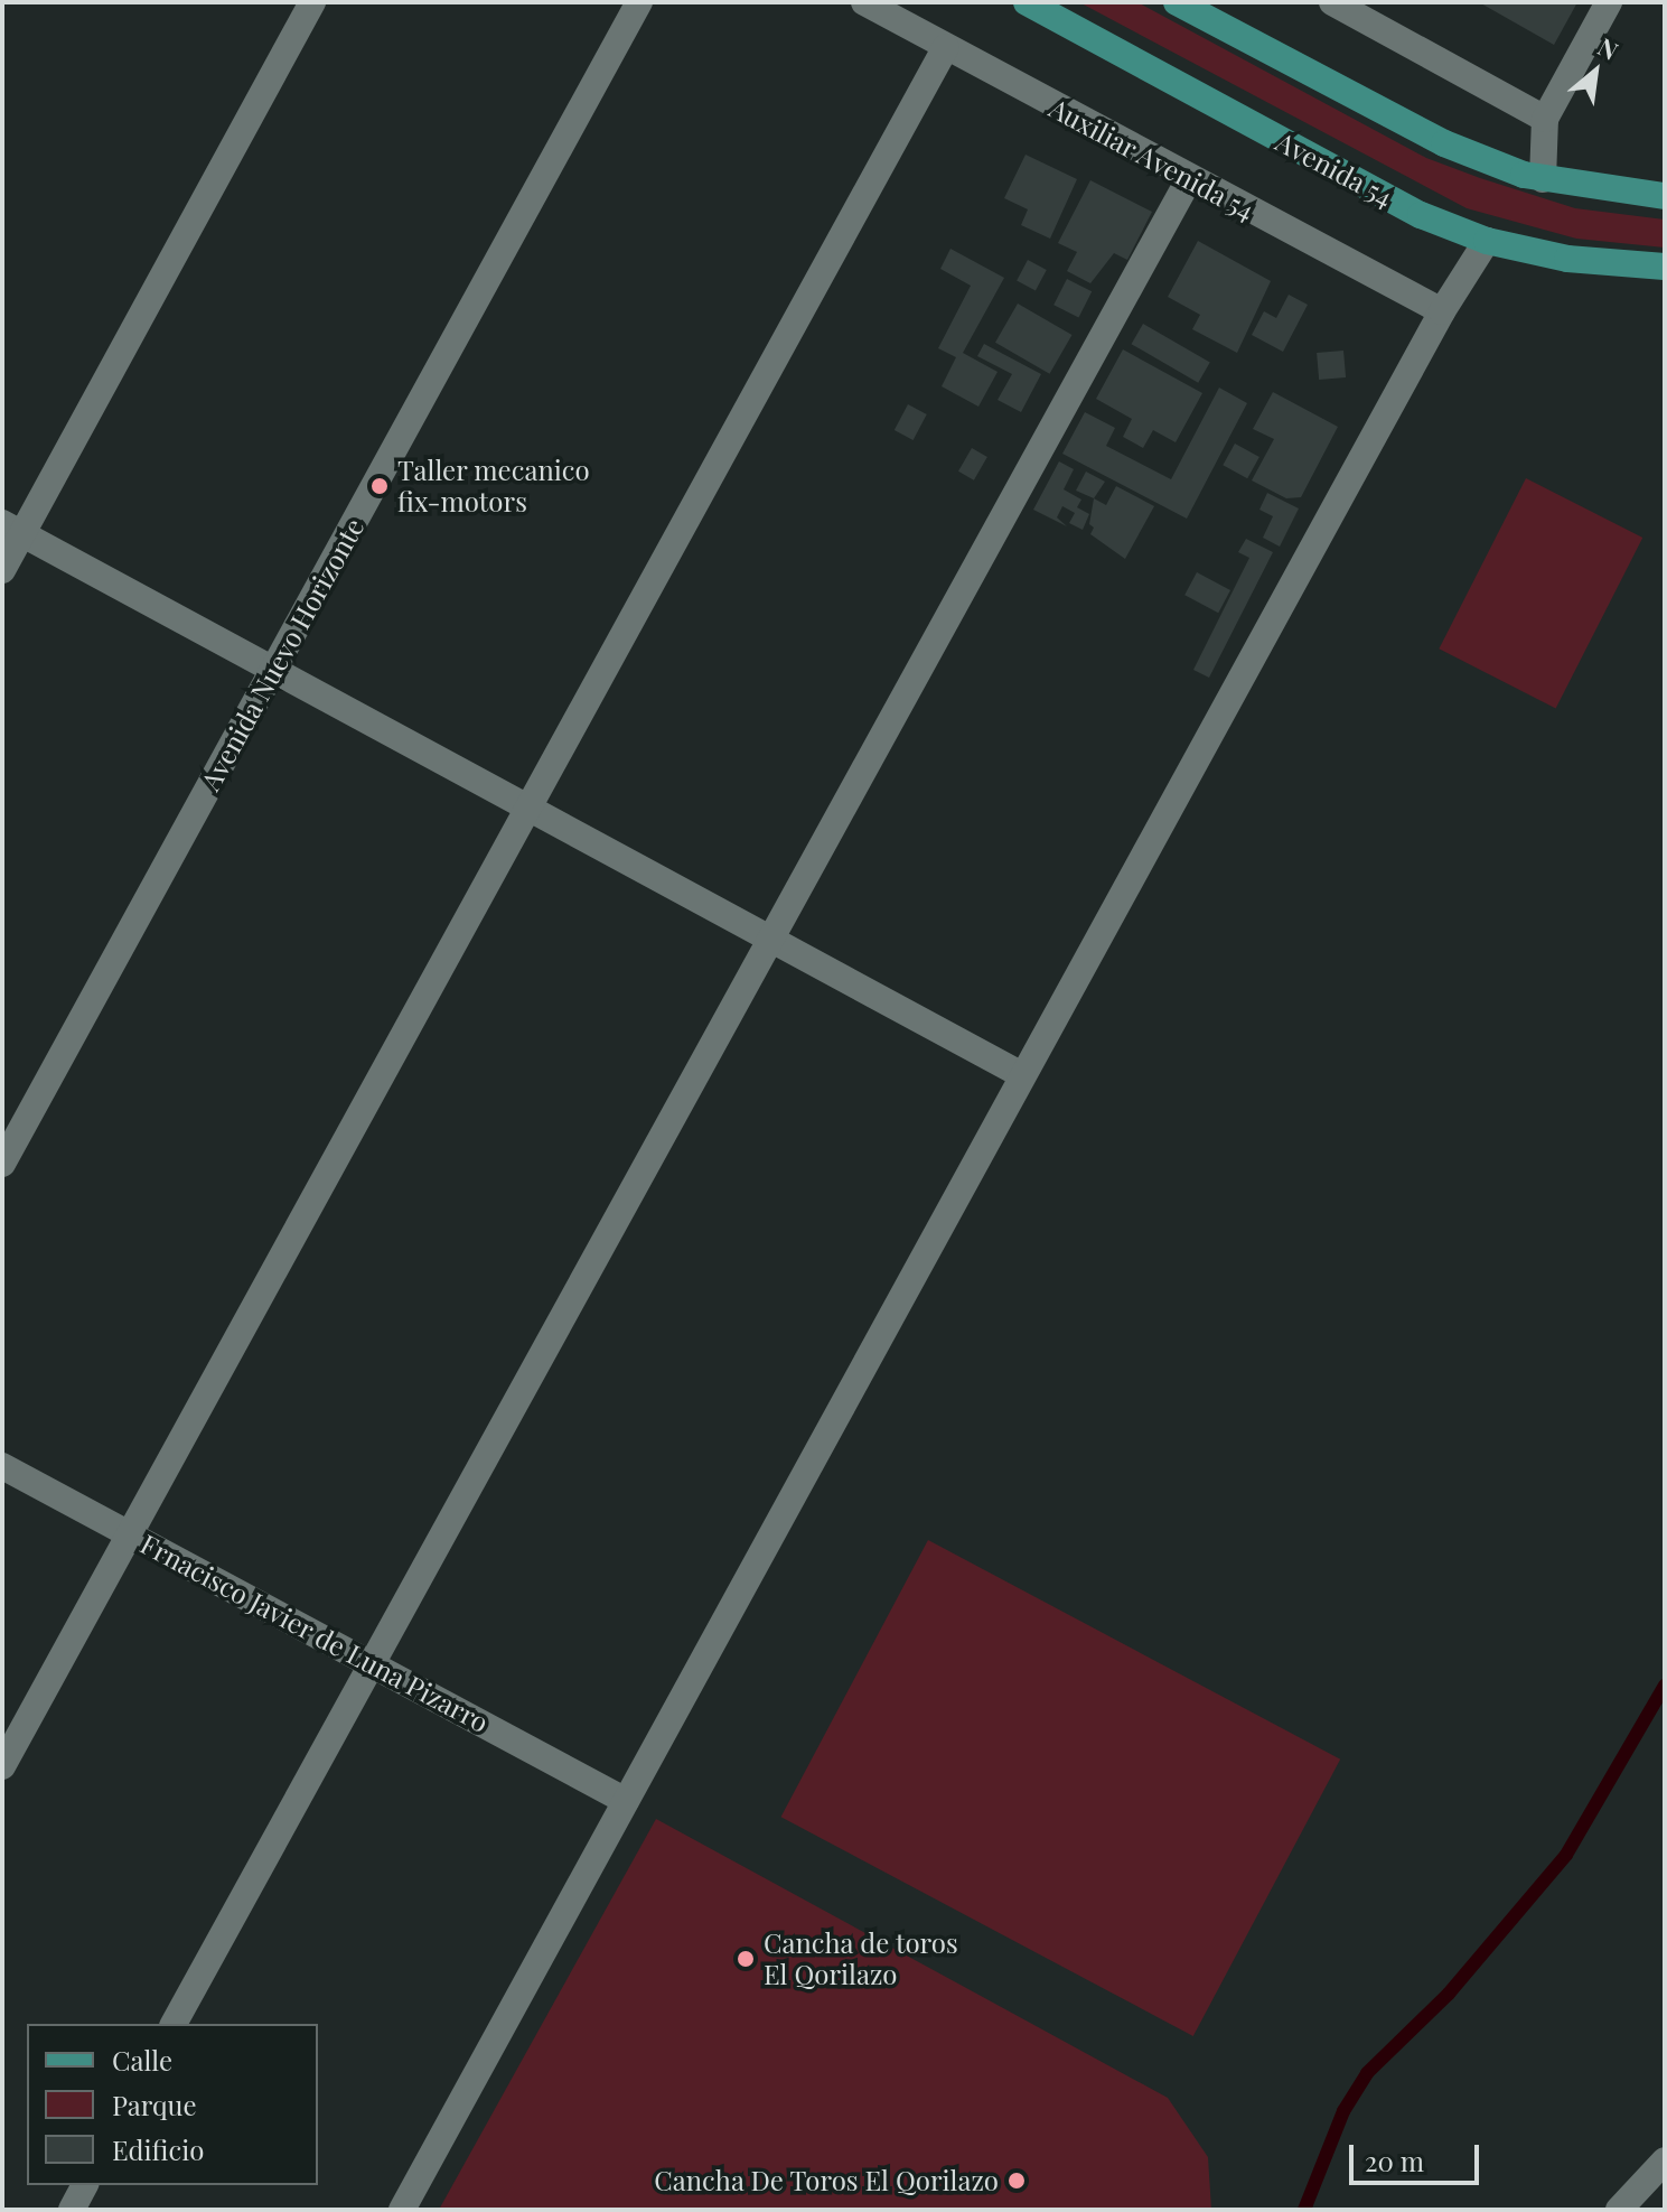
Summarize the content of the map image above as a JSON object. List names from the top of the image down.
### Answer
{
  "streets": {
    "main road": ["Avenida 54"],
    "street": ["Auxiliar Avenida 54", "Avenida Nuevo Horizonte", "Frnacisco Javier de Luna Pizarro"]
  },
  "places": ["Taller mecanico fix-motors", "Cancha de toros El Qorilazo", "Cancha De Toros El Qorilazo"],
  "legend": ["Calle", "Parque", "Edificio"],
  "scale_bar": "20 m",
  "north": "top right"
}
